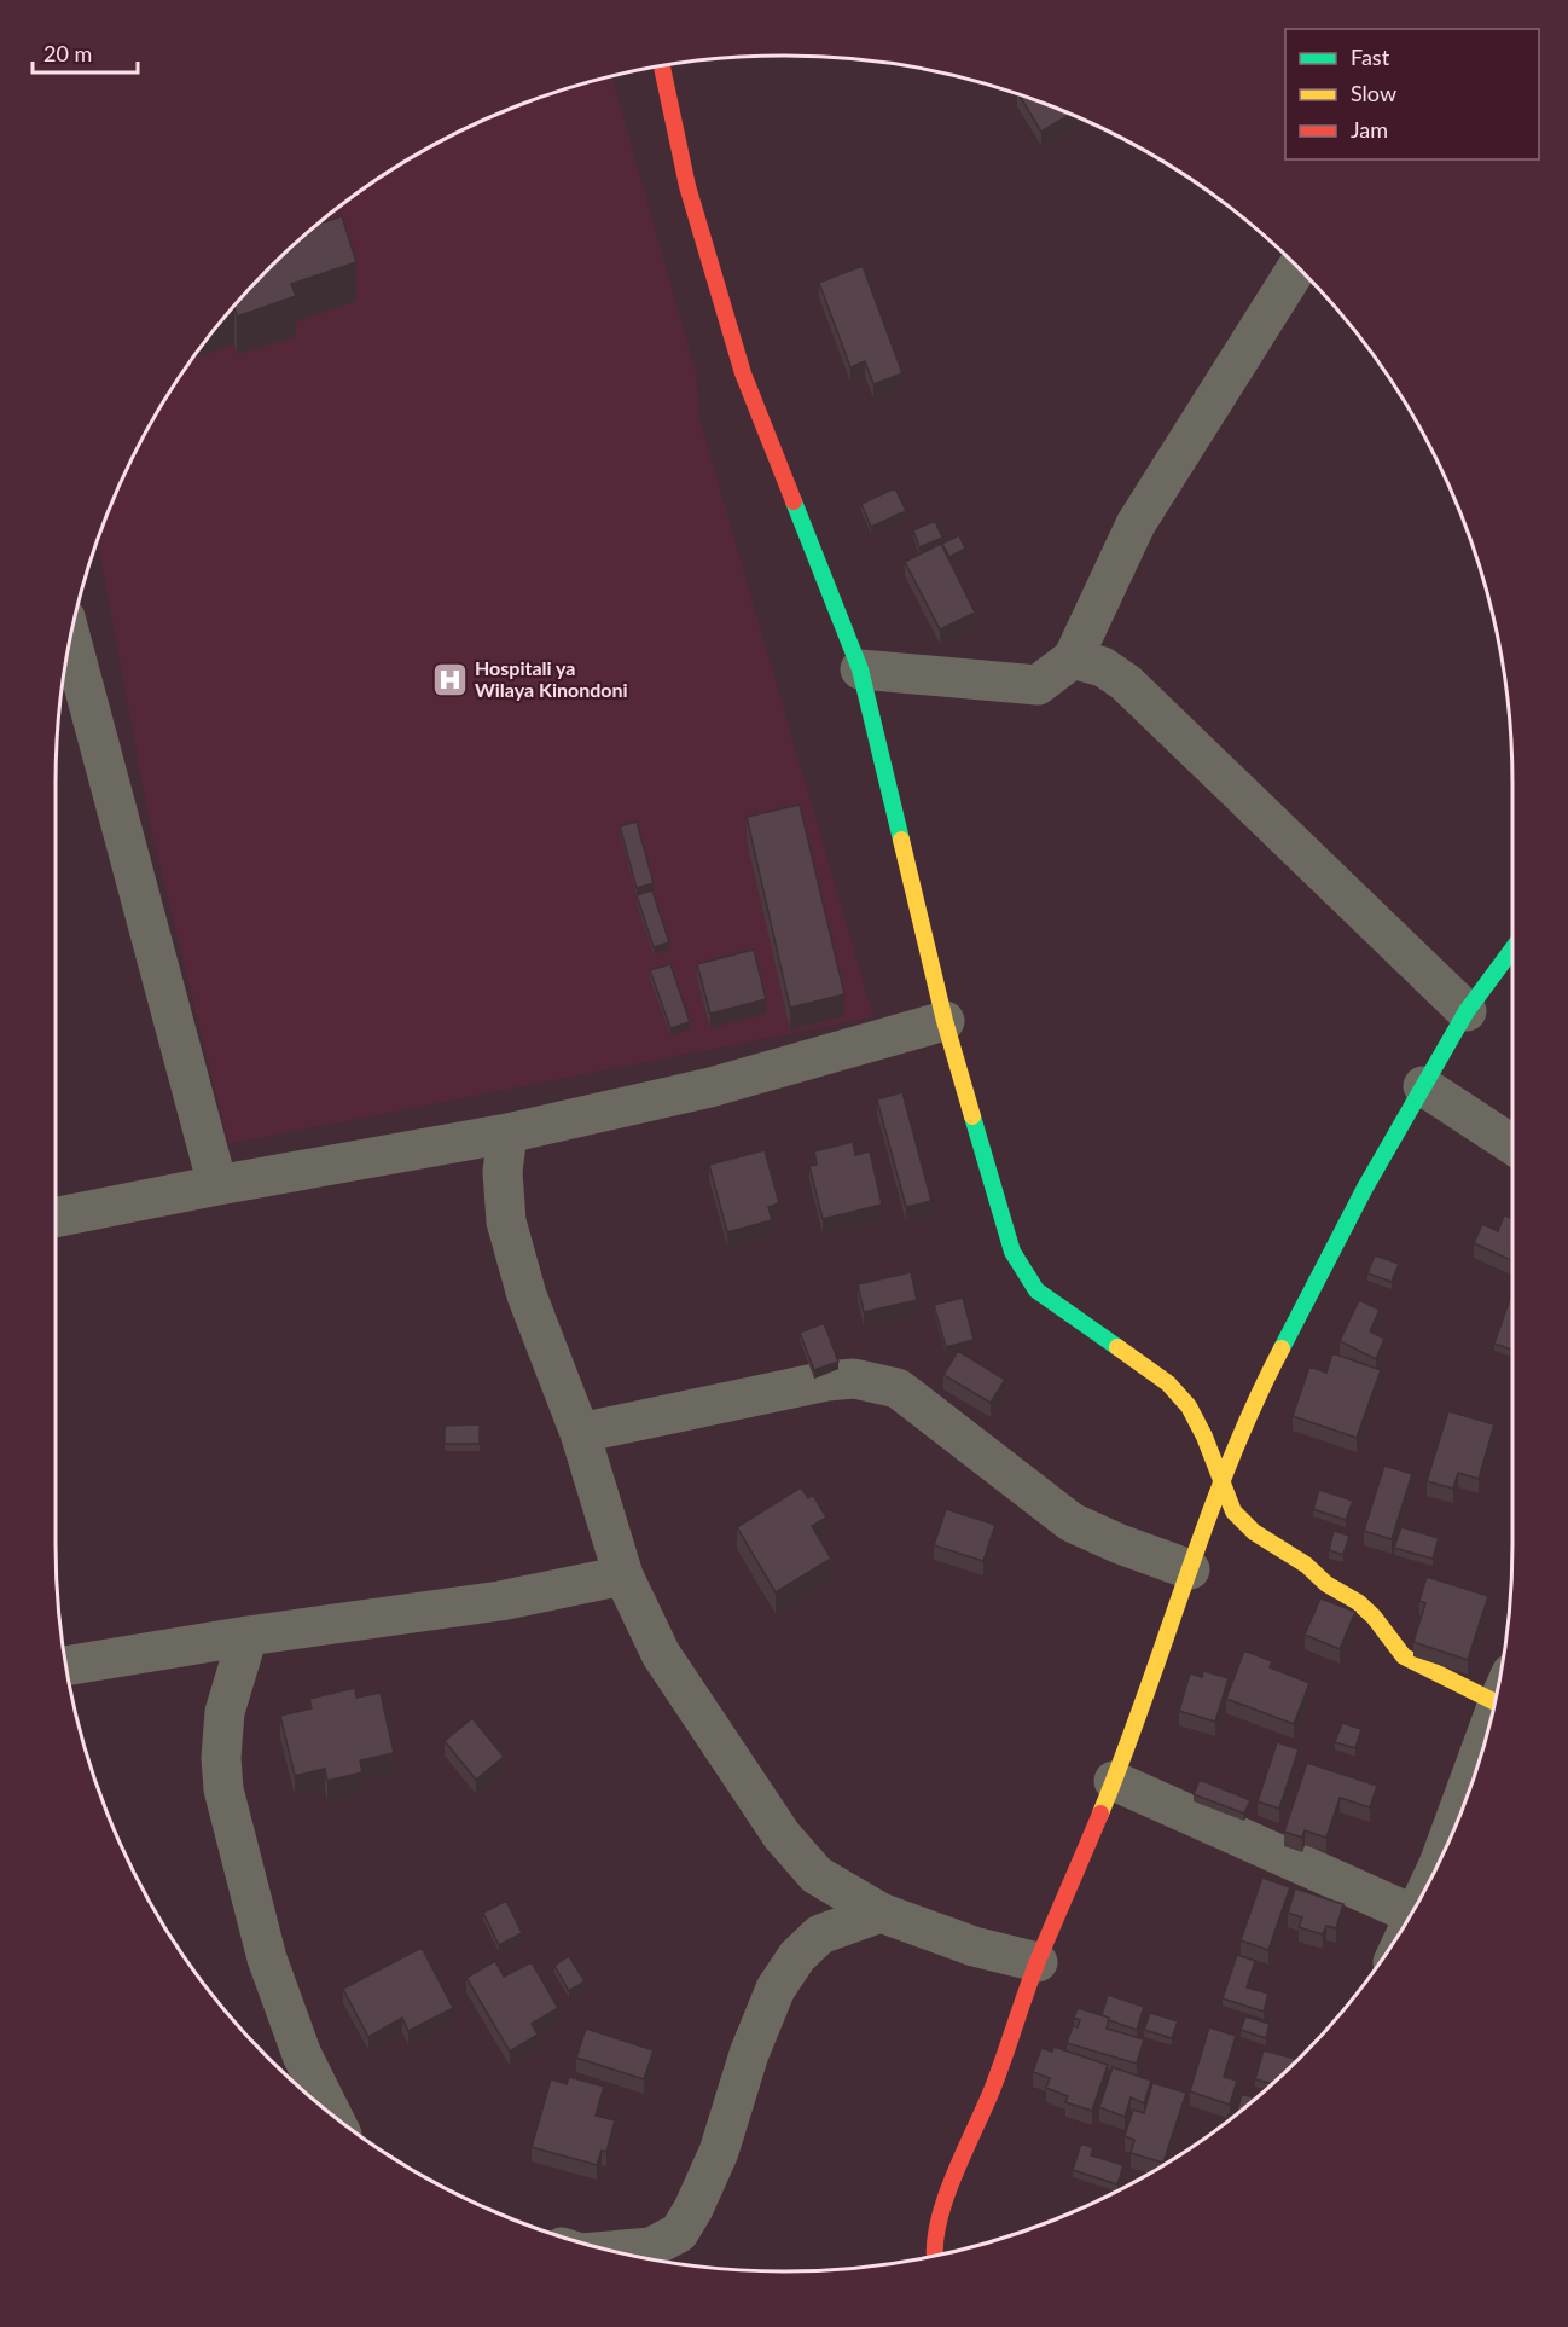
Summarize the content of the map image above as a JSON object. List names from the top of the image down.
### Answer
{
  "places": {
    "hospital": ["Hospitali ya Wilaya Kinondoni"]
  },
  "legend": ["Fast", "Slow", "Jam"],
  "scale_bar": "20 m"
}
